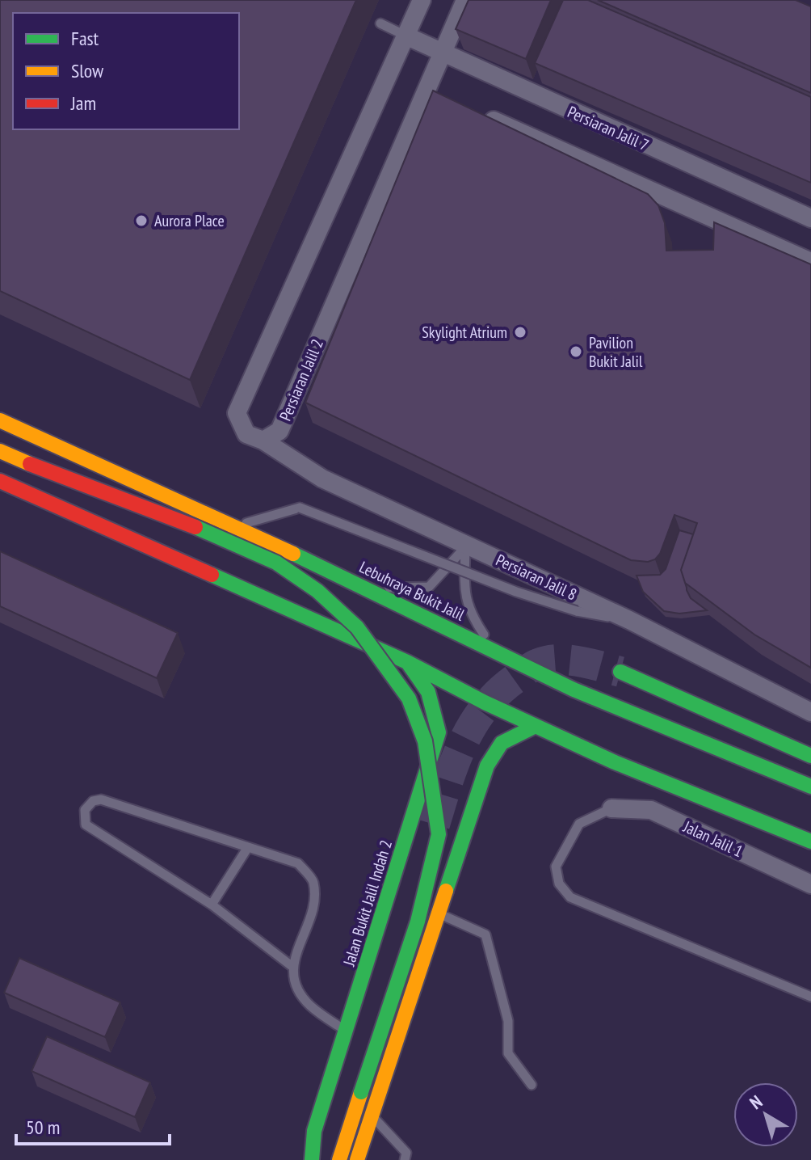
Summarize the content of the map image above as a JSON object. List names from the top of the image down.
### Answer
{
  "streets": {
    "main road": ["Lebuhraya Bukit Jalil", "Jalan Bukit Jalil Indah 2"],
    "street": [
      "Persiaran Jalil 7",
      "Persiaran Jalil 2",
      "Persiaran Jalil 8",
      "Jalan Jalil 1"
    ]
  },
  "crossings": [
    ["Persiaran Jalil 7", "Persiaran Jalil 2"],
    ["Persiaran Jalil 2", "Persiaran Jalil 8"]
  ],
  "places": ["Aurora Place", "Skylight Atrium", "Pavilion Bukit Jalil"],
  "legend": ["Fast", "Slow", "Jam"],
  "scale_bar": "50 m",
  "north": "top left"
}
